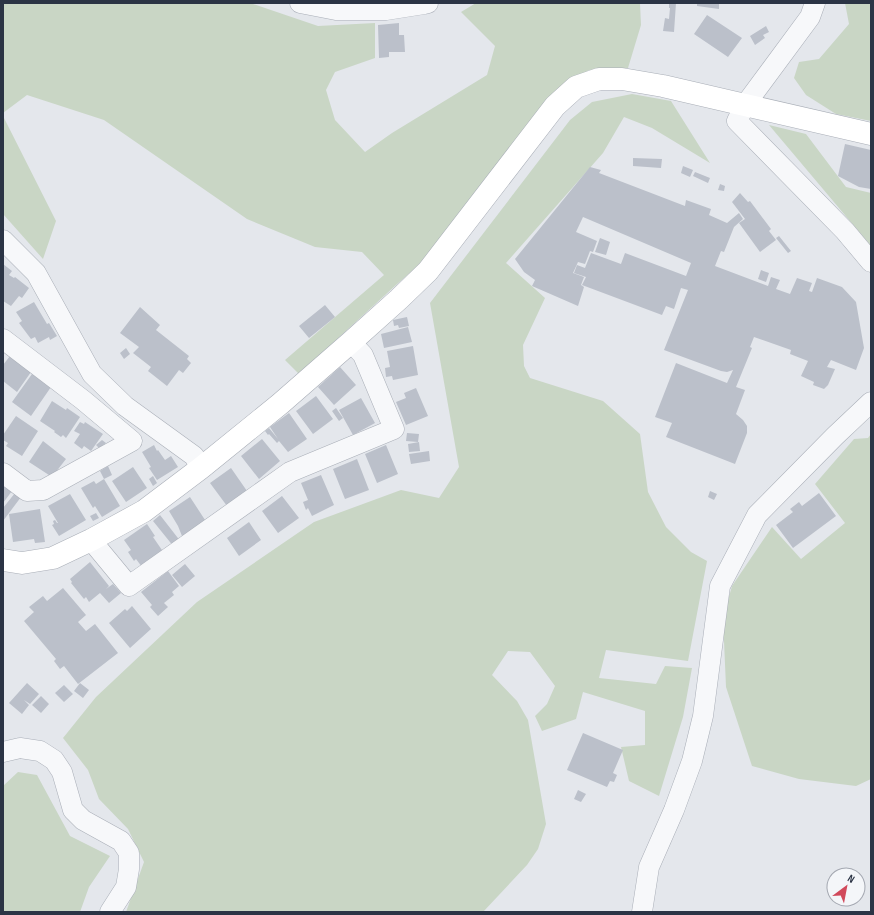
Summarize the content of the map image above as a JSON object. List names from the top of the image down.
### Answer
{
  "north": "top right"
}
